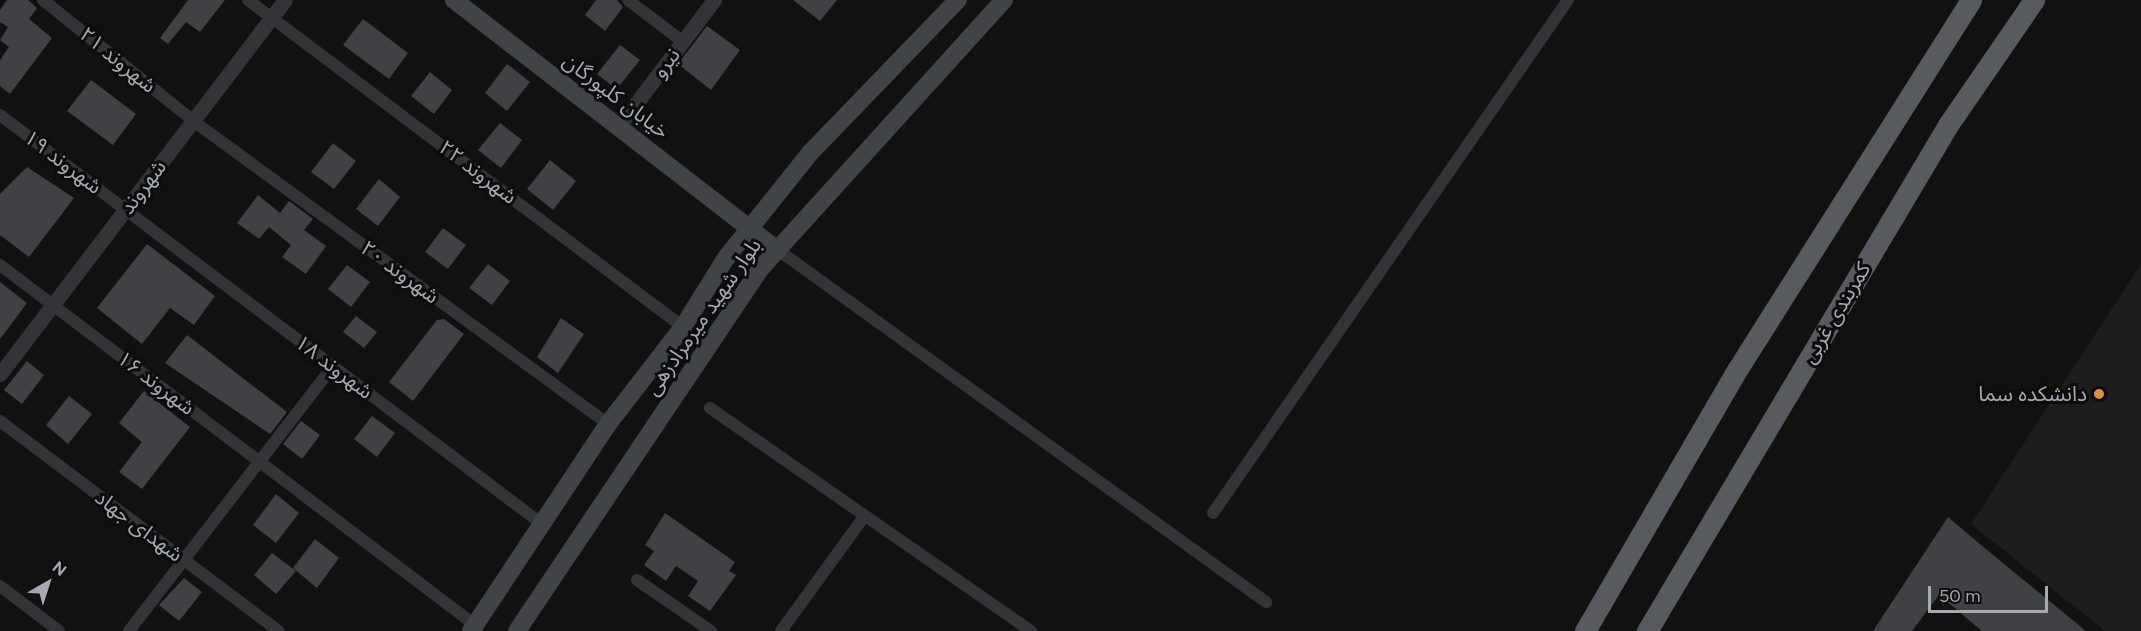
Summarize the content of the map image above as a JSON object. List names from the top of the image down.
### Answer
{
  "streets": {
    "highway": ["کمربندی غربی"],
    "main road": ["خیابان کلپورگان", "بلوار شهید میرمرادزهی"],
    "street": [
      "شهروند ۲۱",
      "نیرو",
      "شهروند ۱۹",
      "شهروند ۲۲",
      "شهروند",
      "شهروند ۲۰",
      "شهروند ۱۸",
      "شهروند ۱۶",
      "شهدای جهاد"
    ]
  },
  "crossings": [
    ["شهروند ۲۱", "شهروند"],
    ["شهروند ۲۱", "شهروند ۲۰"],
    ["نیرو", "خیابان کلپورگان"],
    ["خیابان کلپورگان", "بلوار شهید میرمرادزهی"],
    ["شهروند ۱۹", "شهروند"],
    ["شهروند ۱۹", "شهروند ۱۸"],
    ["شهروند ۲۲", "شهروند"],
    ["شهروند ۲۲", "بلوار شهید میرمرادزهی"],
    ["شهروند", "شهروند ۲۰"],
    ["شهروند", "شهروند ۱۸"],
    ["شهروند", "شهروند ۱۶"],
    ["شهروند ۲۰", "بلوار شهید میرمرادزهی"],
    ["بلوار شهید میرمرادزهی", "شهروند ۱۸"],
    ["بلوار شهید میرمرادزهی", "شهروند ۱۶"]
  ],
  "places": ["دانشکده سما"],
  "scale_bar": "50 m",
  "north": "top right"
}
